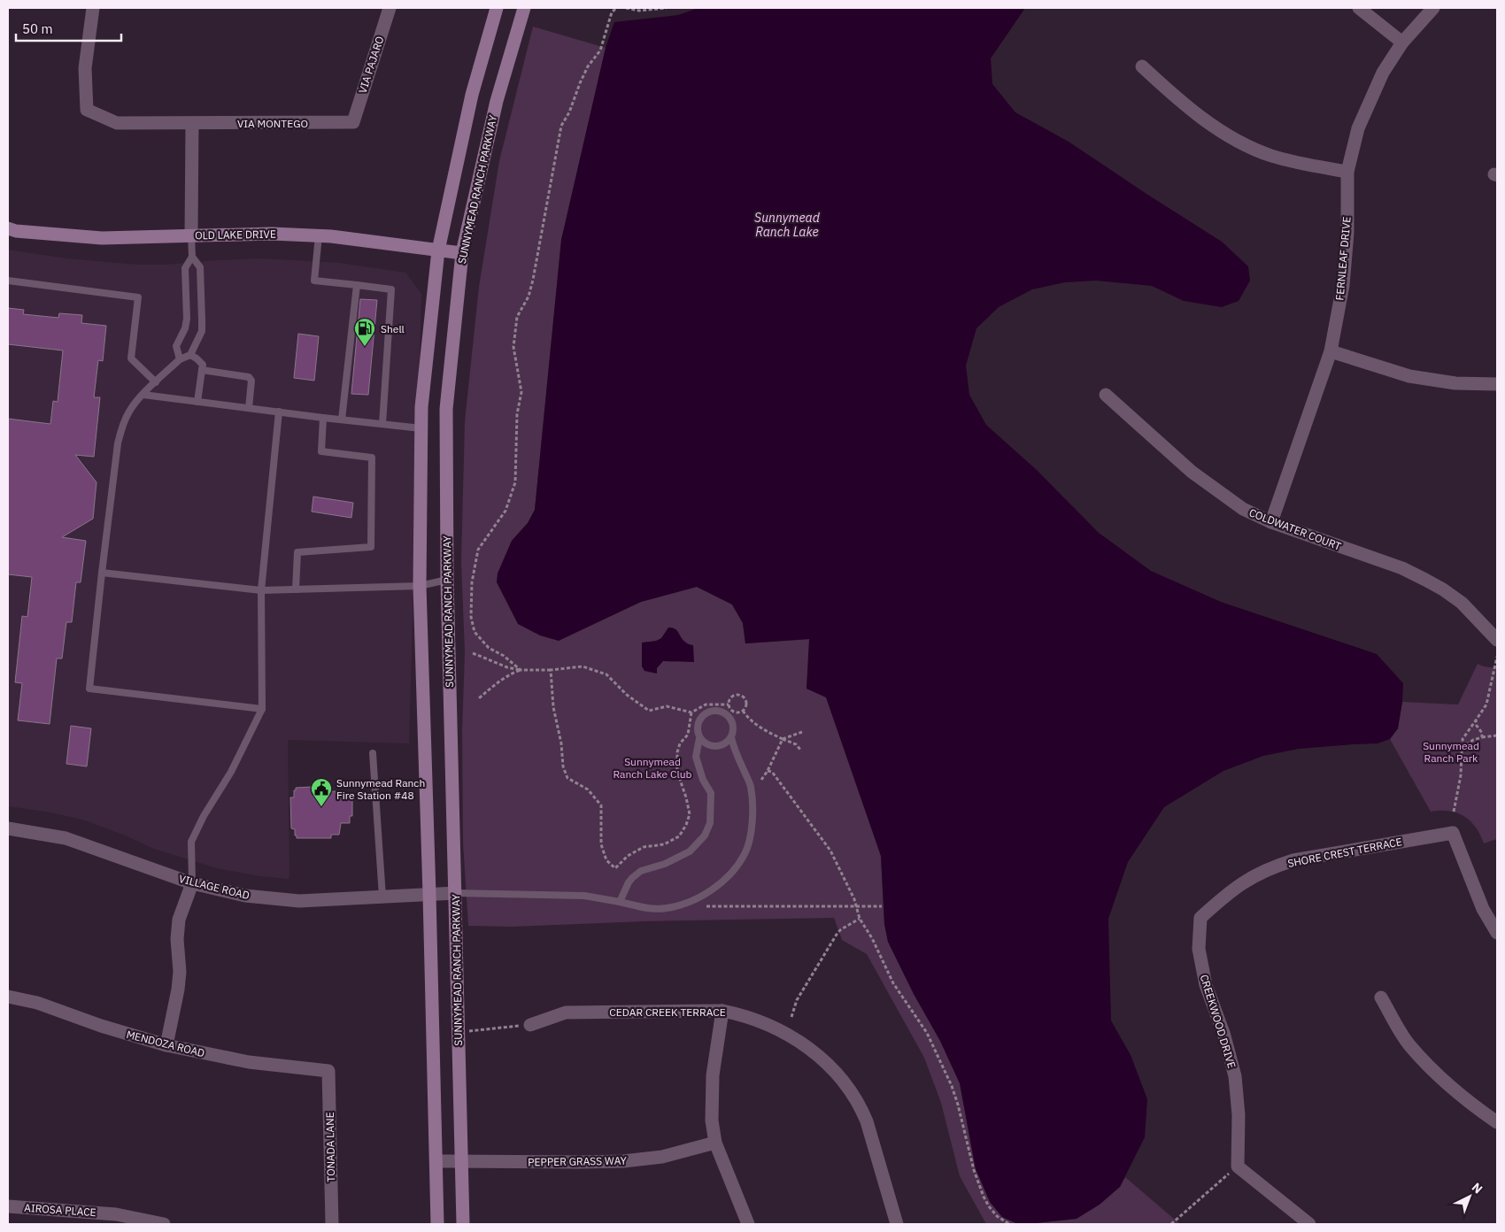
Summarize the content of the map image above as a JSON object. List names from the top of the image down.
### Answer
{
  "streets": {
    "main road": ["SUNNYMEAD RANCH PARKWAY", "OLD LAKE DRIVE"],
    "street": [
      "VIA PAJARO",
      "VIA MONTEGO",
      "FERNLEAF DRIVE",
      "COLDWATER COURT",
      "SHORE CREST TERRACE",
      "VILLAGE ROAD",
      "CEDAR CREEK TERRACE",
      "CREEKWOOD DRIVE",
      "MENDOZA ROAD",
      "TONADA LANE",
      "PEPPER GRASS WAY",
      "AIROSA PLACE"
    ]
  },
  "crossings": [
    ["VIA PAJARO", "VIA MONTEGO"],
    ["SUNNYMEAD RANCH PARKWAY", "OLD LAKE DRIVE"],
    ["SUNNYMEAD RANCH PARKWAY", "VILLAGE ROAD"],
    ["SUNNYMEAD RANCH PARKWAY", "PEPPER GRASS WAY"],
    ["FERNLEAF DRIVE", "COLDWATER COURT"],
    ["SHORE CREST TERRACE", "CREEKWOOD DRIVE"],
    ["MENDOZA ROAD", "TONADA LANE"]
  ],
  "water": ["Sunnymead Ranch Lake"],
  "parks": ["Sunnymead Ranch Park", "Sunnymead Ranch Lake Club"],
  "places": {
    "fuel station": ["Shell"],
    "public building": ["Sunnymead Ranch Fire Station #48"]
  },
  "scale_bar": "50 m",
  "north": "top right"
}
